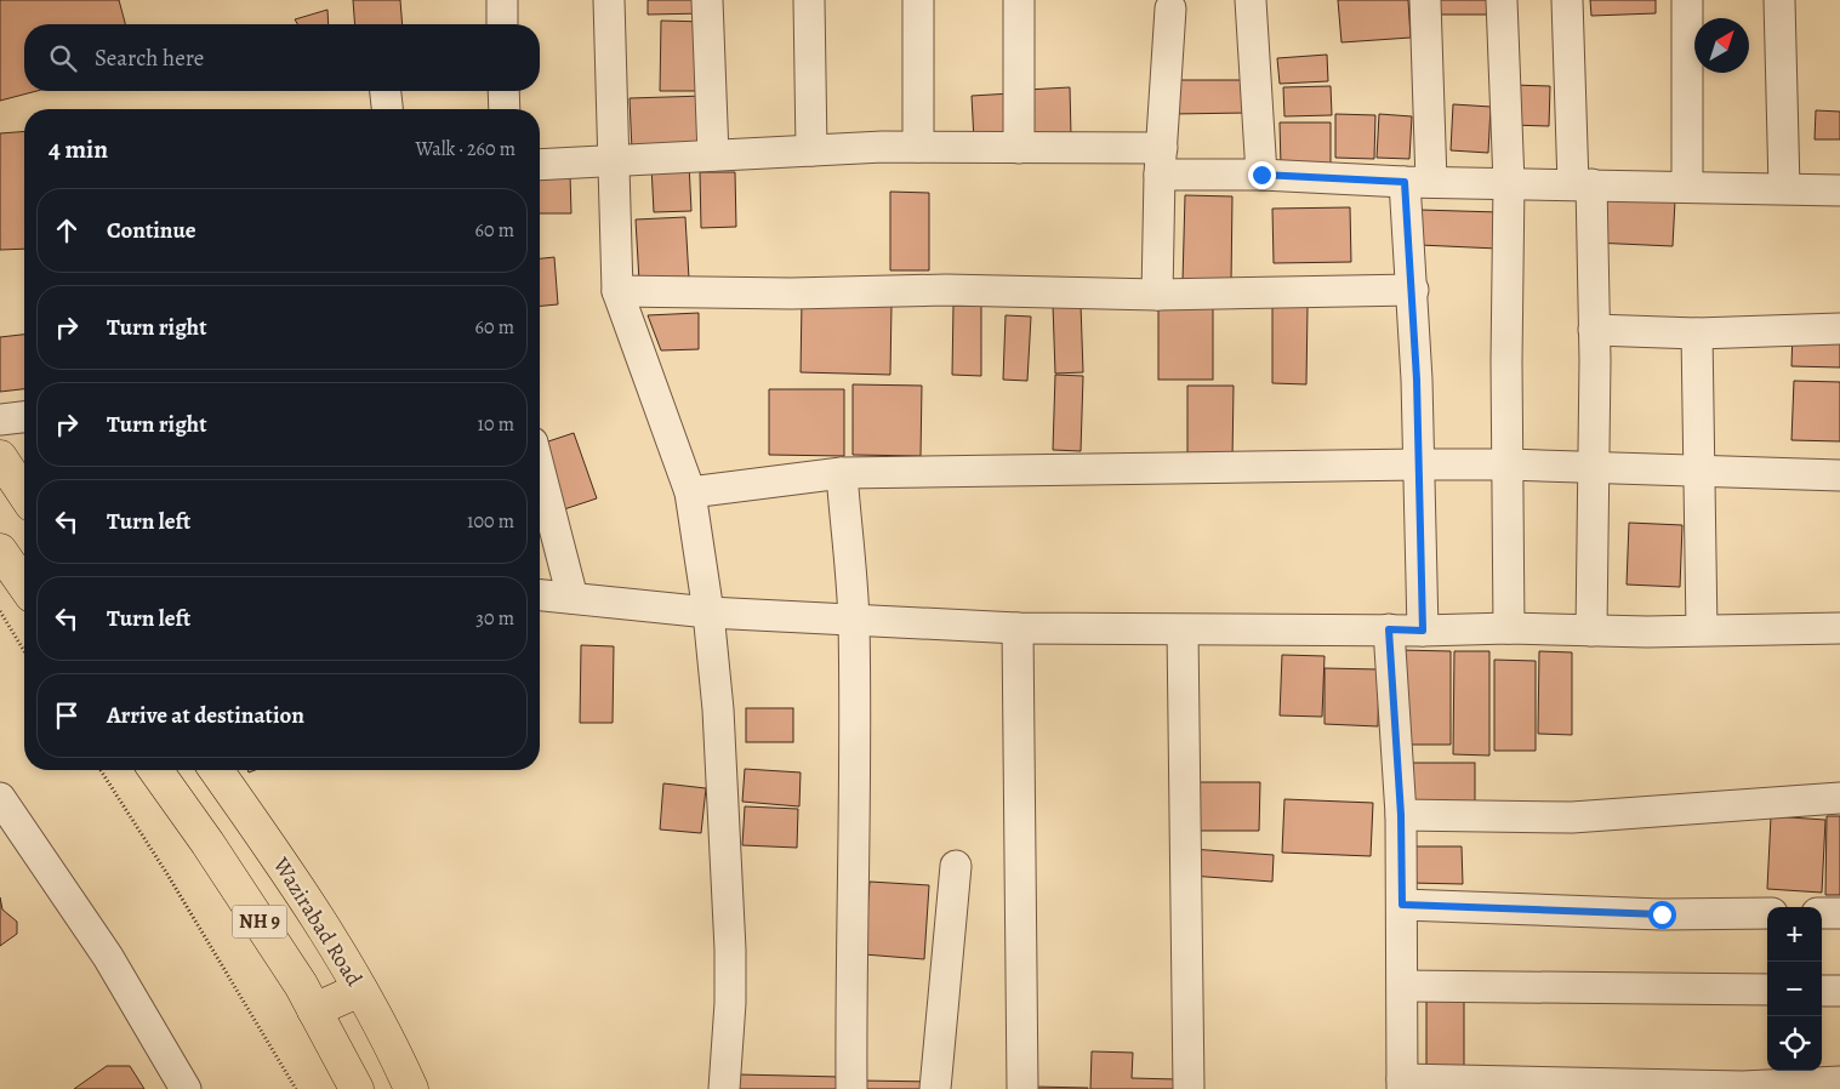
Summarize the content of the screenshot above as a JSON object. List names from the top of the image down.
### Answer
{
  "streets": {
    "main road": ["NH 9", "Wazirabad Road"]
  },
  "north": "top right",
  "page": {
    "search": "Search here",
    "heading": ["4 min", "Walk · 260 m"],
    "list": [
      ["Continue", "60 m"],
      ["Turn right", "60 m"],
      ["Turn right", "10 m"],
      ["Turn left", "100 m"],
      ["Turn left", "30 m"],
      "Arrive at destination"
    ],
    "map_buttons": ["+", "−"]
  }
}
